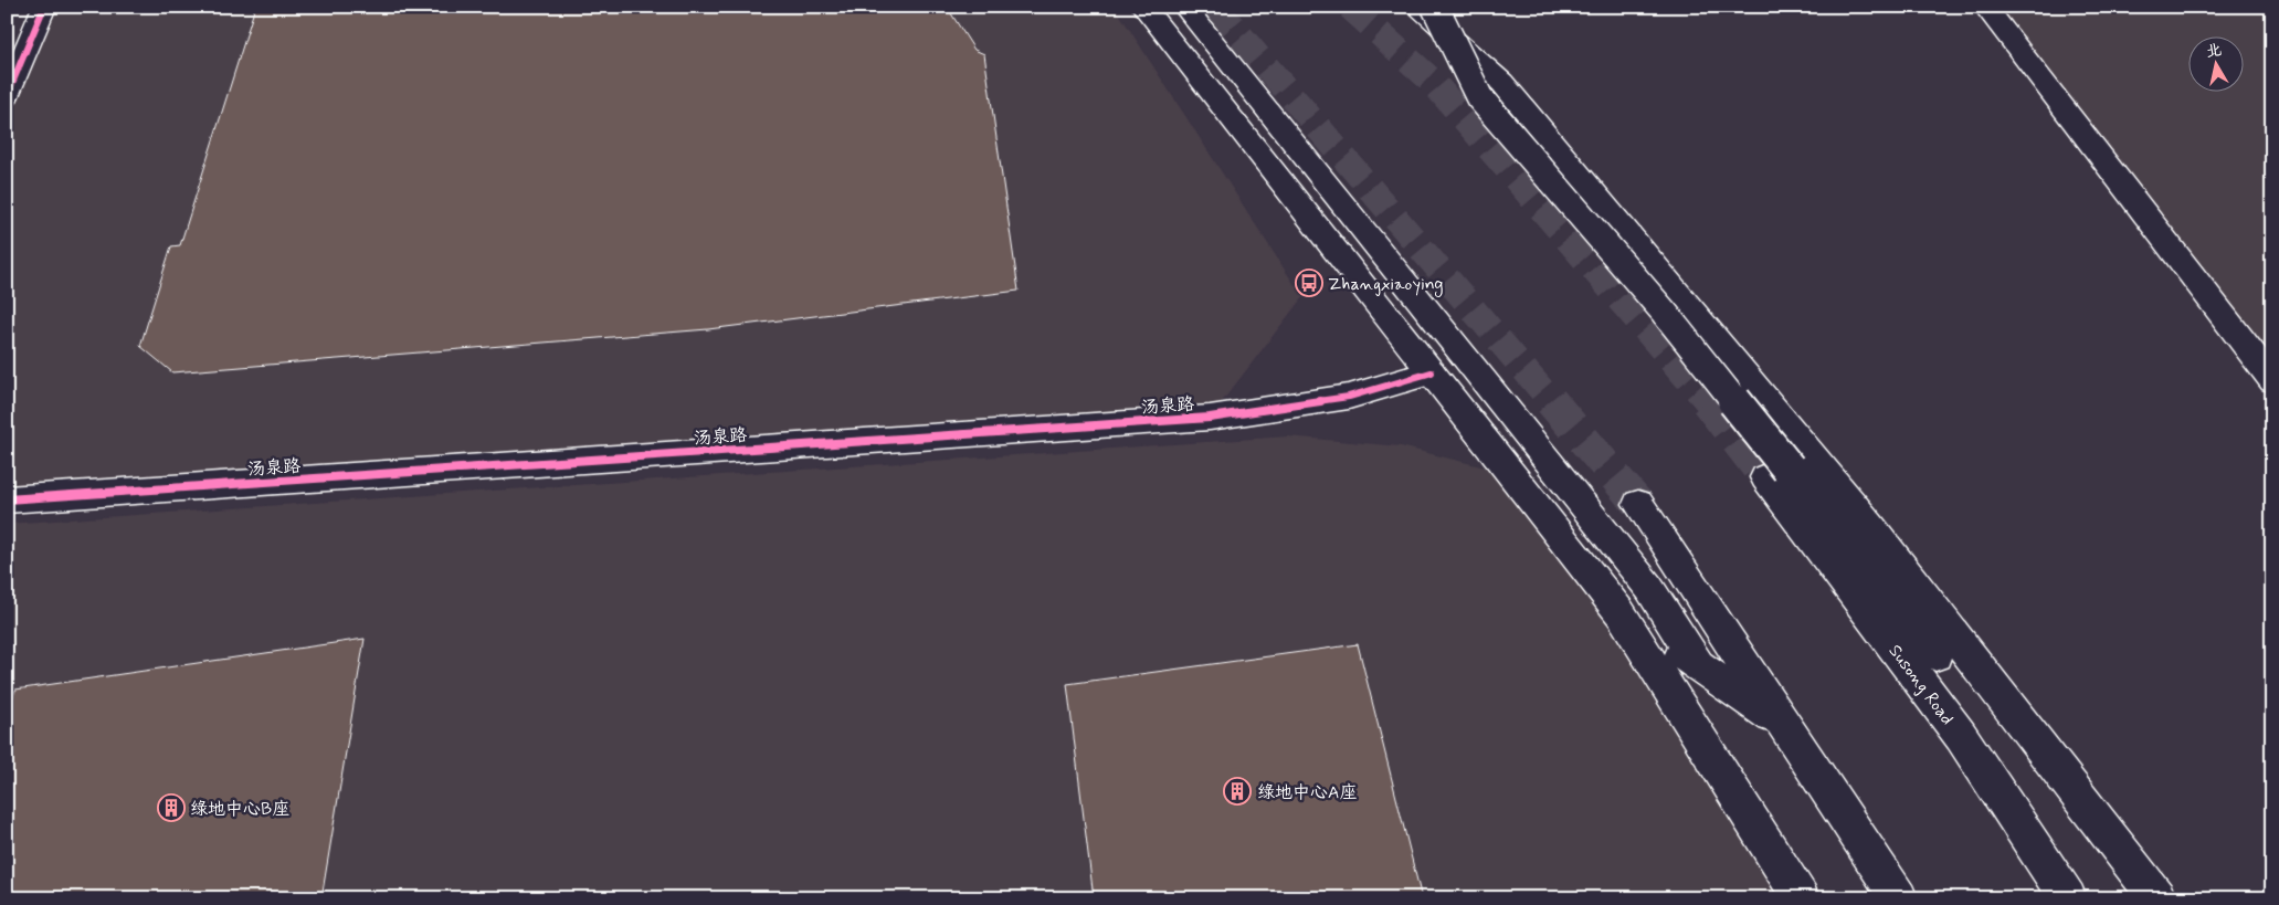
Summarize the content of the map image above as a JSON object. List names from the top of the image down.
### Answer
{
  "streets": {
    "main road": ["汤泉路", "Susong Road"]
  },
  "places": {
    "bus stop": ["Zhangxiaoying"],
    "building": ["绿地中心A座", "绿地中心B座"]
  },
  "north": "top"
}
